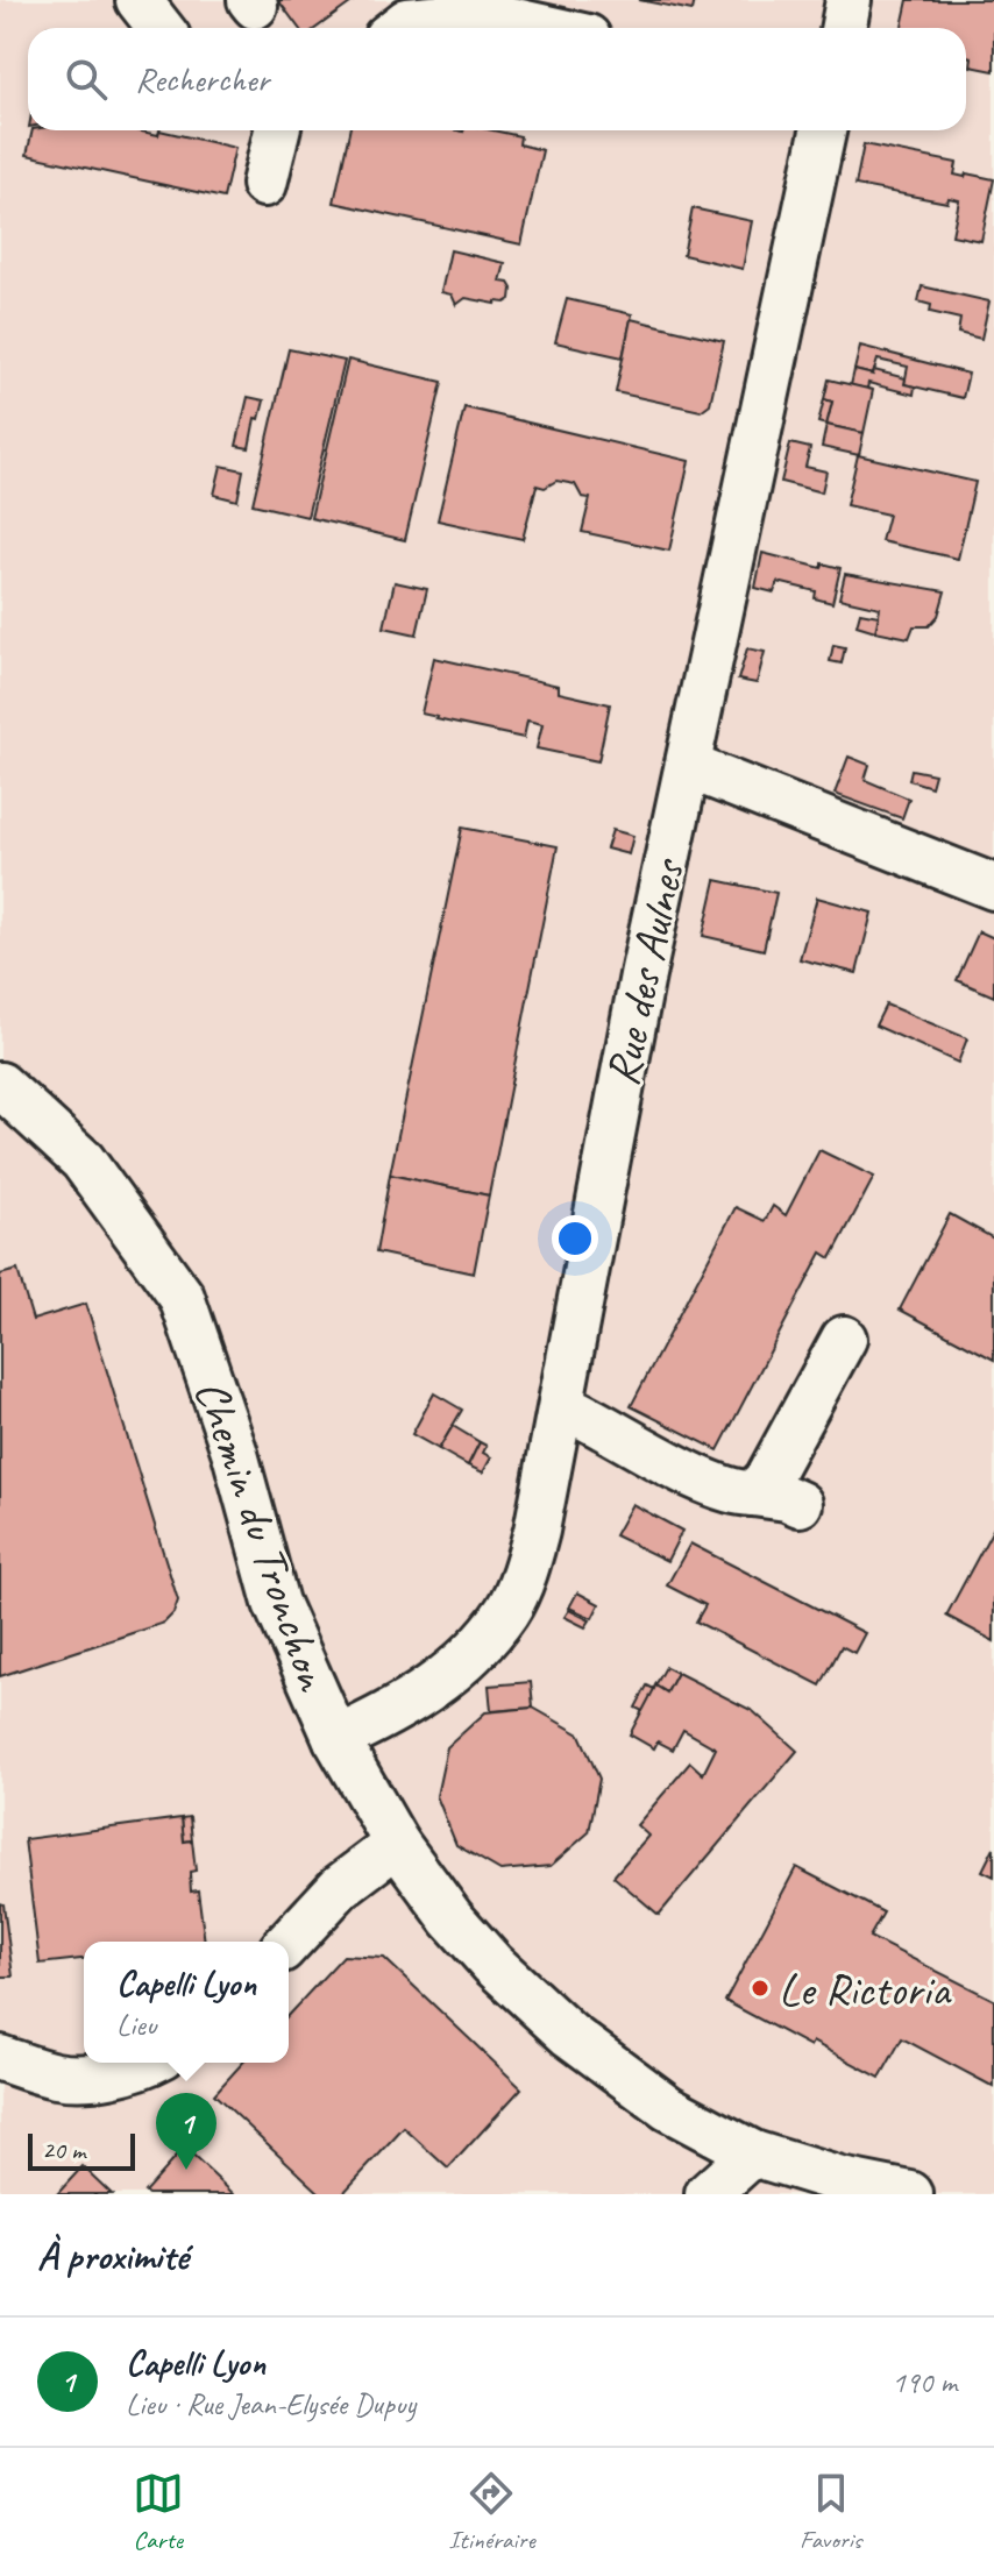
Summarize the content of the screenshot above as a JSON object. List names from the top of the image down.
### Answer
{
  "streets": {
    "street": ["Rue des Aulnes", "Chemin du Tronchon"]
  },
  "crossings": [
    ["Rue des Aulnes", "Chemin du Tronchon"]
  ],
  "places": ["Le Rictoria"],
  "scale_bar": "20 m",
  "page": {
    "search": "Rechercher",
    "popup": ["Capelli Lyon", "Lieu"],
    "pins": "1",
    "scale": "20 m",
    "heading": "À proximité",
    "list": [
      {
        "mark": "1",
        "name": "Capelli Lyon",
        "note": "Lieu · Rue Jean-Elysée Dupuy",
        "value": "190 m"
      }
    ],
    "nav": ["Carte", "Itinéraire", "Favoris"]
  }
}
